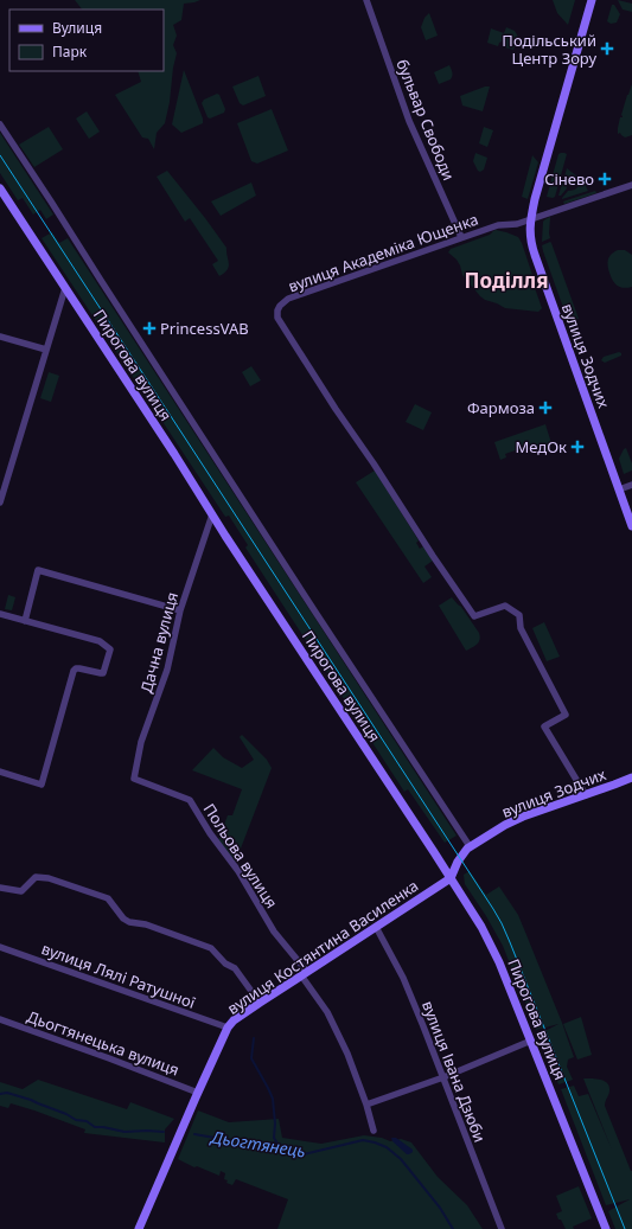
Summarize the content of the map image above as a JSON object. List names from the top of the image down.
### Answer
{
  "streets": {
    "main road": ["вулиця Зодчих", "Пирогова вулиця", "вулиця Костянтина Василенка"],
    "street": [
      "бульвар Свободи",
      "вулиця Академіка Ющенка",
      "Дачна вулиця",
      "Польова вулиця",
      "вулиця Лялі Ратушної",
      "Дьогтянецька вулиця",
      "вулиця Івана Дзюби"
    ]
  },
  "crossings": [
    ["бульвар Свободи", "вулиця Академіка Ющенка"],
    ["вулиця Академіка Ющенка", "вулиця Зодчих"],
    ["вулиця Зодчих", "Пирогова вулиця"],
    ["вулиця Зодчих", "вулиця Костянтина Василенка"],
    ["Пирогова вулиця", "Дачна вулиця"],
    ["Пирогова вулиця", "вулиця Костянтина Василенка"],
    ["Дачна вулиця", "Польова вулиця"],
    ["Польова вулиця", "вулиця Костянтина Василенка"],
    ["вулиця Костянтина Василенка", "вулиця Лялі Ратушної"],
    ["вулиця Костянтина Василенка", "Дьогтянецька вулиця"],
    ["вулиця Костянтина Василенка", "вулиця Івана Дзюби"]
  ],
  "districts": ["Поділля"],
  "water": ["Дьогтянець"],
  "places": {
    "health": [
      "Подільський Центр Зору",
      "Сінево",
      "PrincessVAB",
      "Фармоза",
      "МедОк"
    ]
  },
  "legend": ["Вулиця", "Парк"]
}
